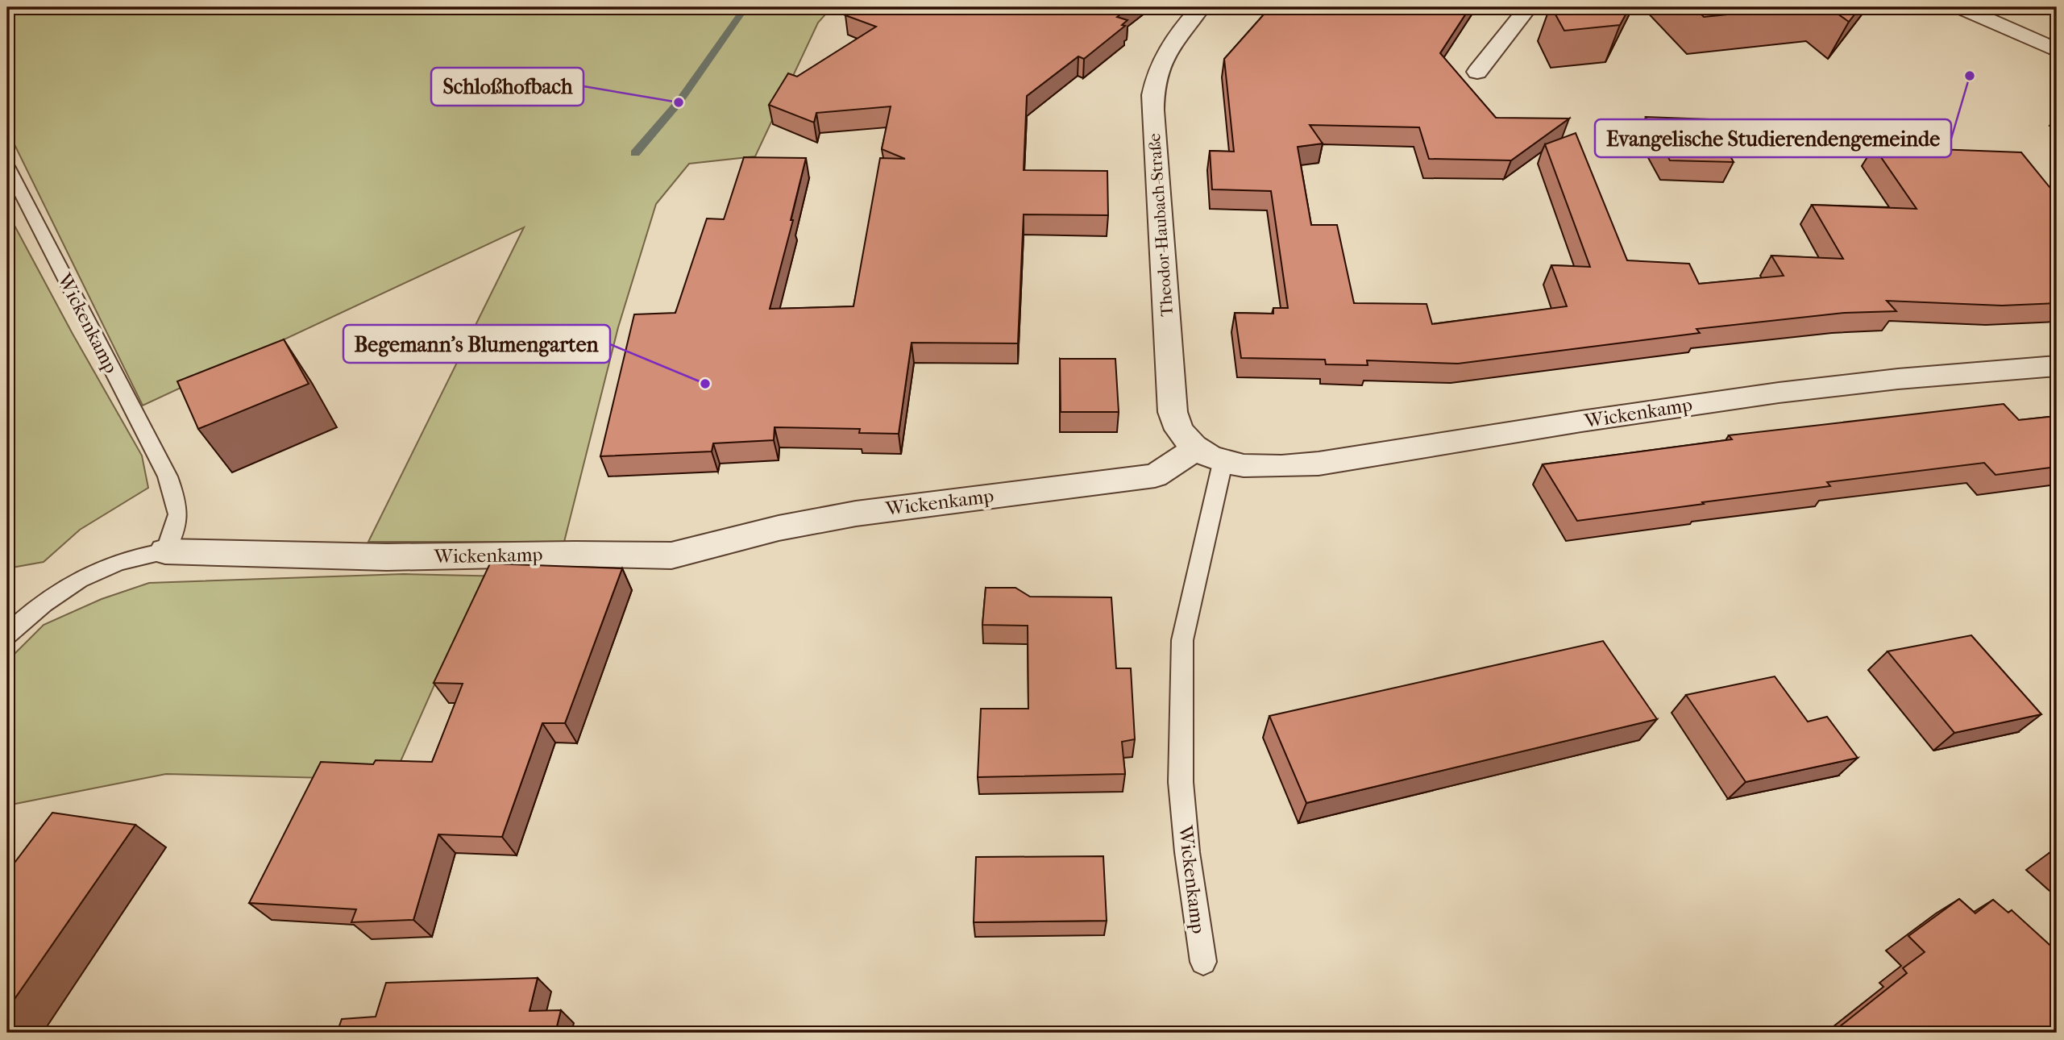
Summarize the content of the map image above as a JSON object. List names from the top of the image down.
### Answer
{
  "streets": {
    "street": ["Theodor-Haubach-Straße", "Wickenkamp"]
  },
  "crossings": [
    ["Theodor-Haubach-Straße", "Wickenkamp"]
  ],
  "places": ["Evangelische Studierendengemeinde", "Schloßhofbach", "Begemann's Blumengarten"]
}
